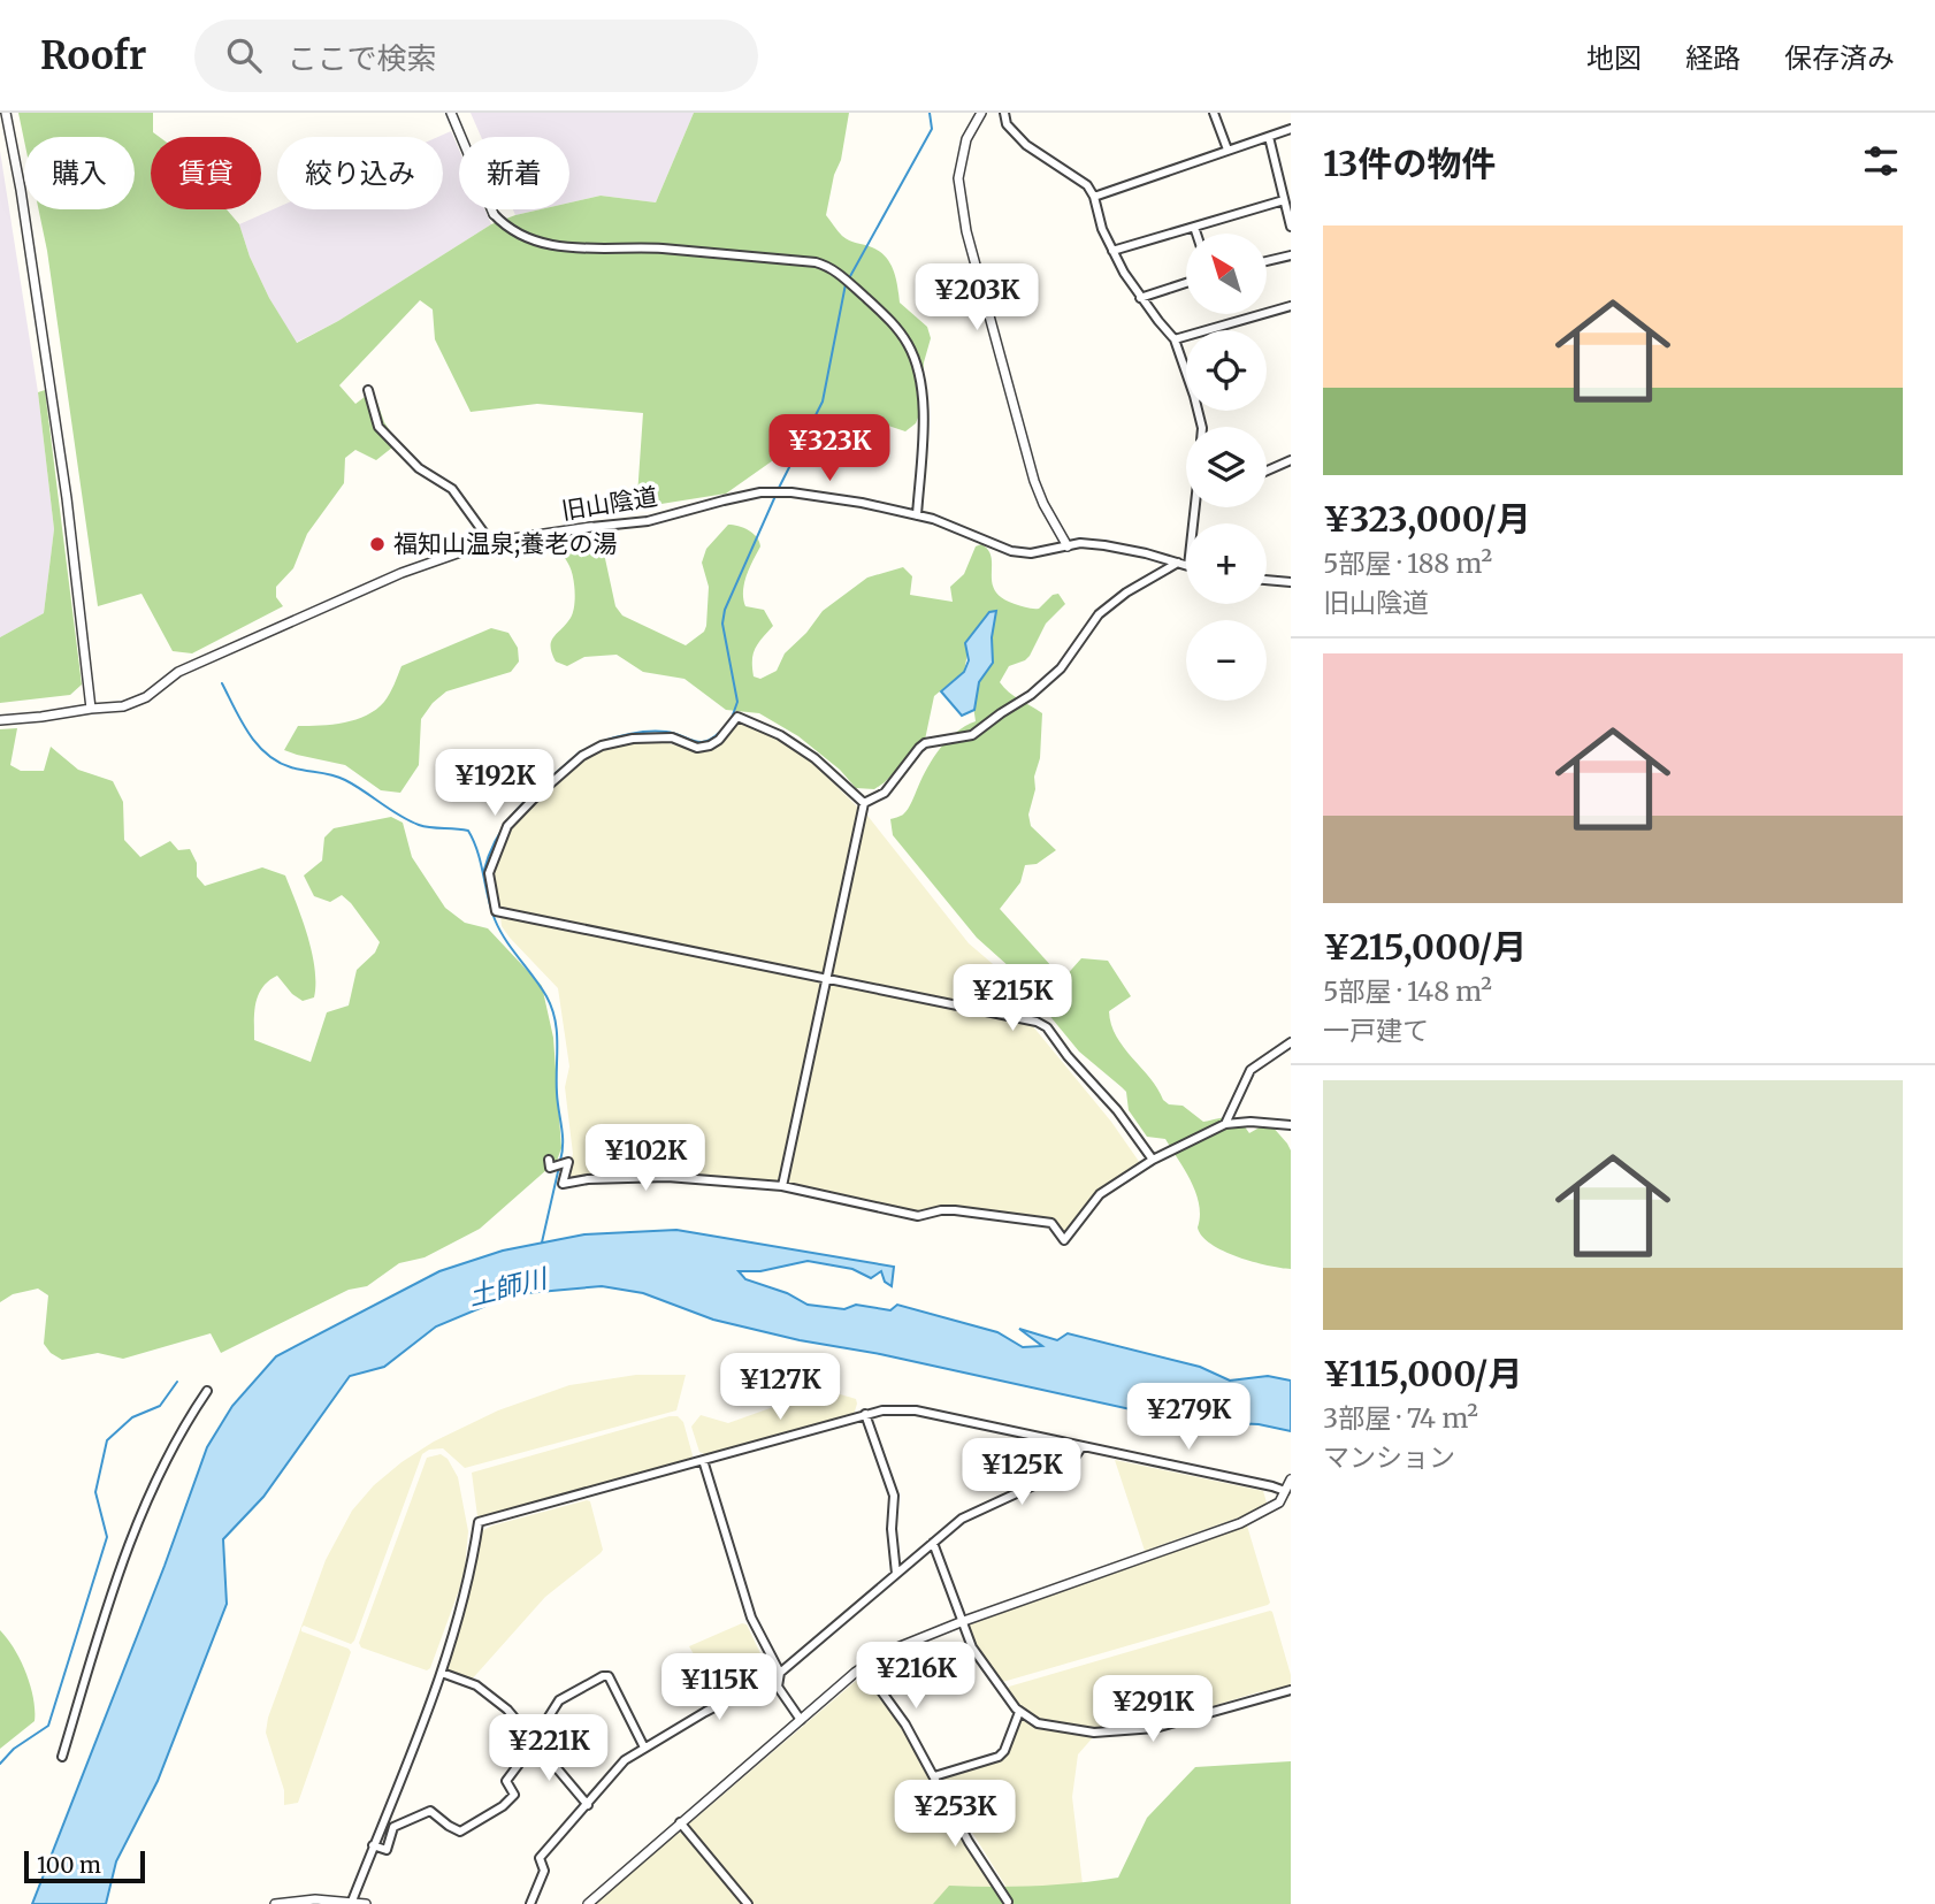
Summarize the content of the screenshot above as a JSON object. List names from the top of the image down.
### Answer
{
  "streets": {
    "street": ["旧山陰道"]
  },
  "water": ["土師川"],
  "places": ["福知山温泉;養老の湯"],
  "scale_bar": "100 m",
  "north": "top left",
  "page": {
    "header": "Roofr",
    "search": "ここで検索",
    "nav": ["地図", "経路", "保存済み"],
    "heading": "13件の物件",
    "chip": [
      "購入",
      "賃貸",
      "絞り込み",
      "新着"
    ],
    "list": [
      {
        "name": "¥323,000/月",
        "note": "5部屋 · 188 m² · 旧山陰道"
      },
      {
        "name": "¥215,000/月",
        "note": "5部屋 · 148 m² · 一戸建て"
      },
      {
        "name": "¥115,000/月",
        "note": "3部屋 · 74 m² · マンション"
      }
    ],
    "map_buttons": ["+", "−"],
    "price": [
      "¥203K",
      "¥323K",
      "¥192K",
      "¥215K",
      "¥102K",
      "¥127K",
      "¥279K",
      "¥125K",
      "¥216K",
      "¥115K",
      "¥291K",
      "¥221K",
      "¥253K"
    ],
    "scale": "100 m"
  }
}
